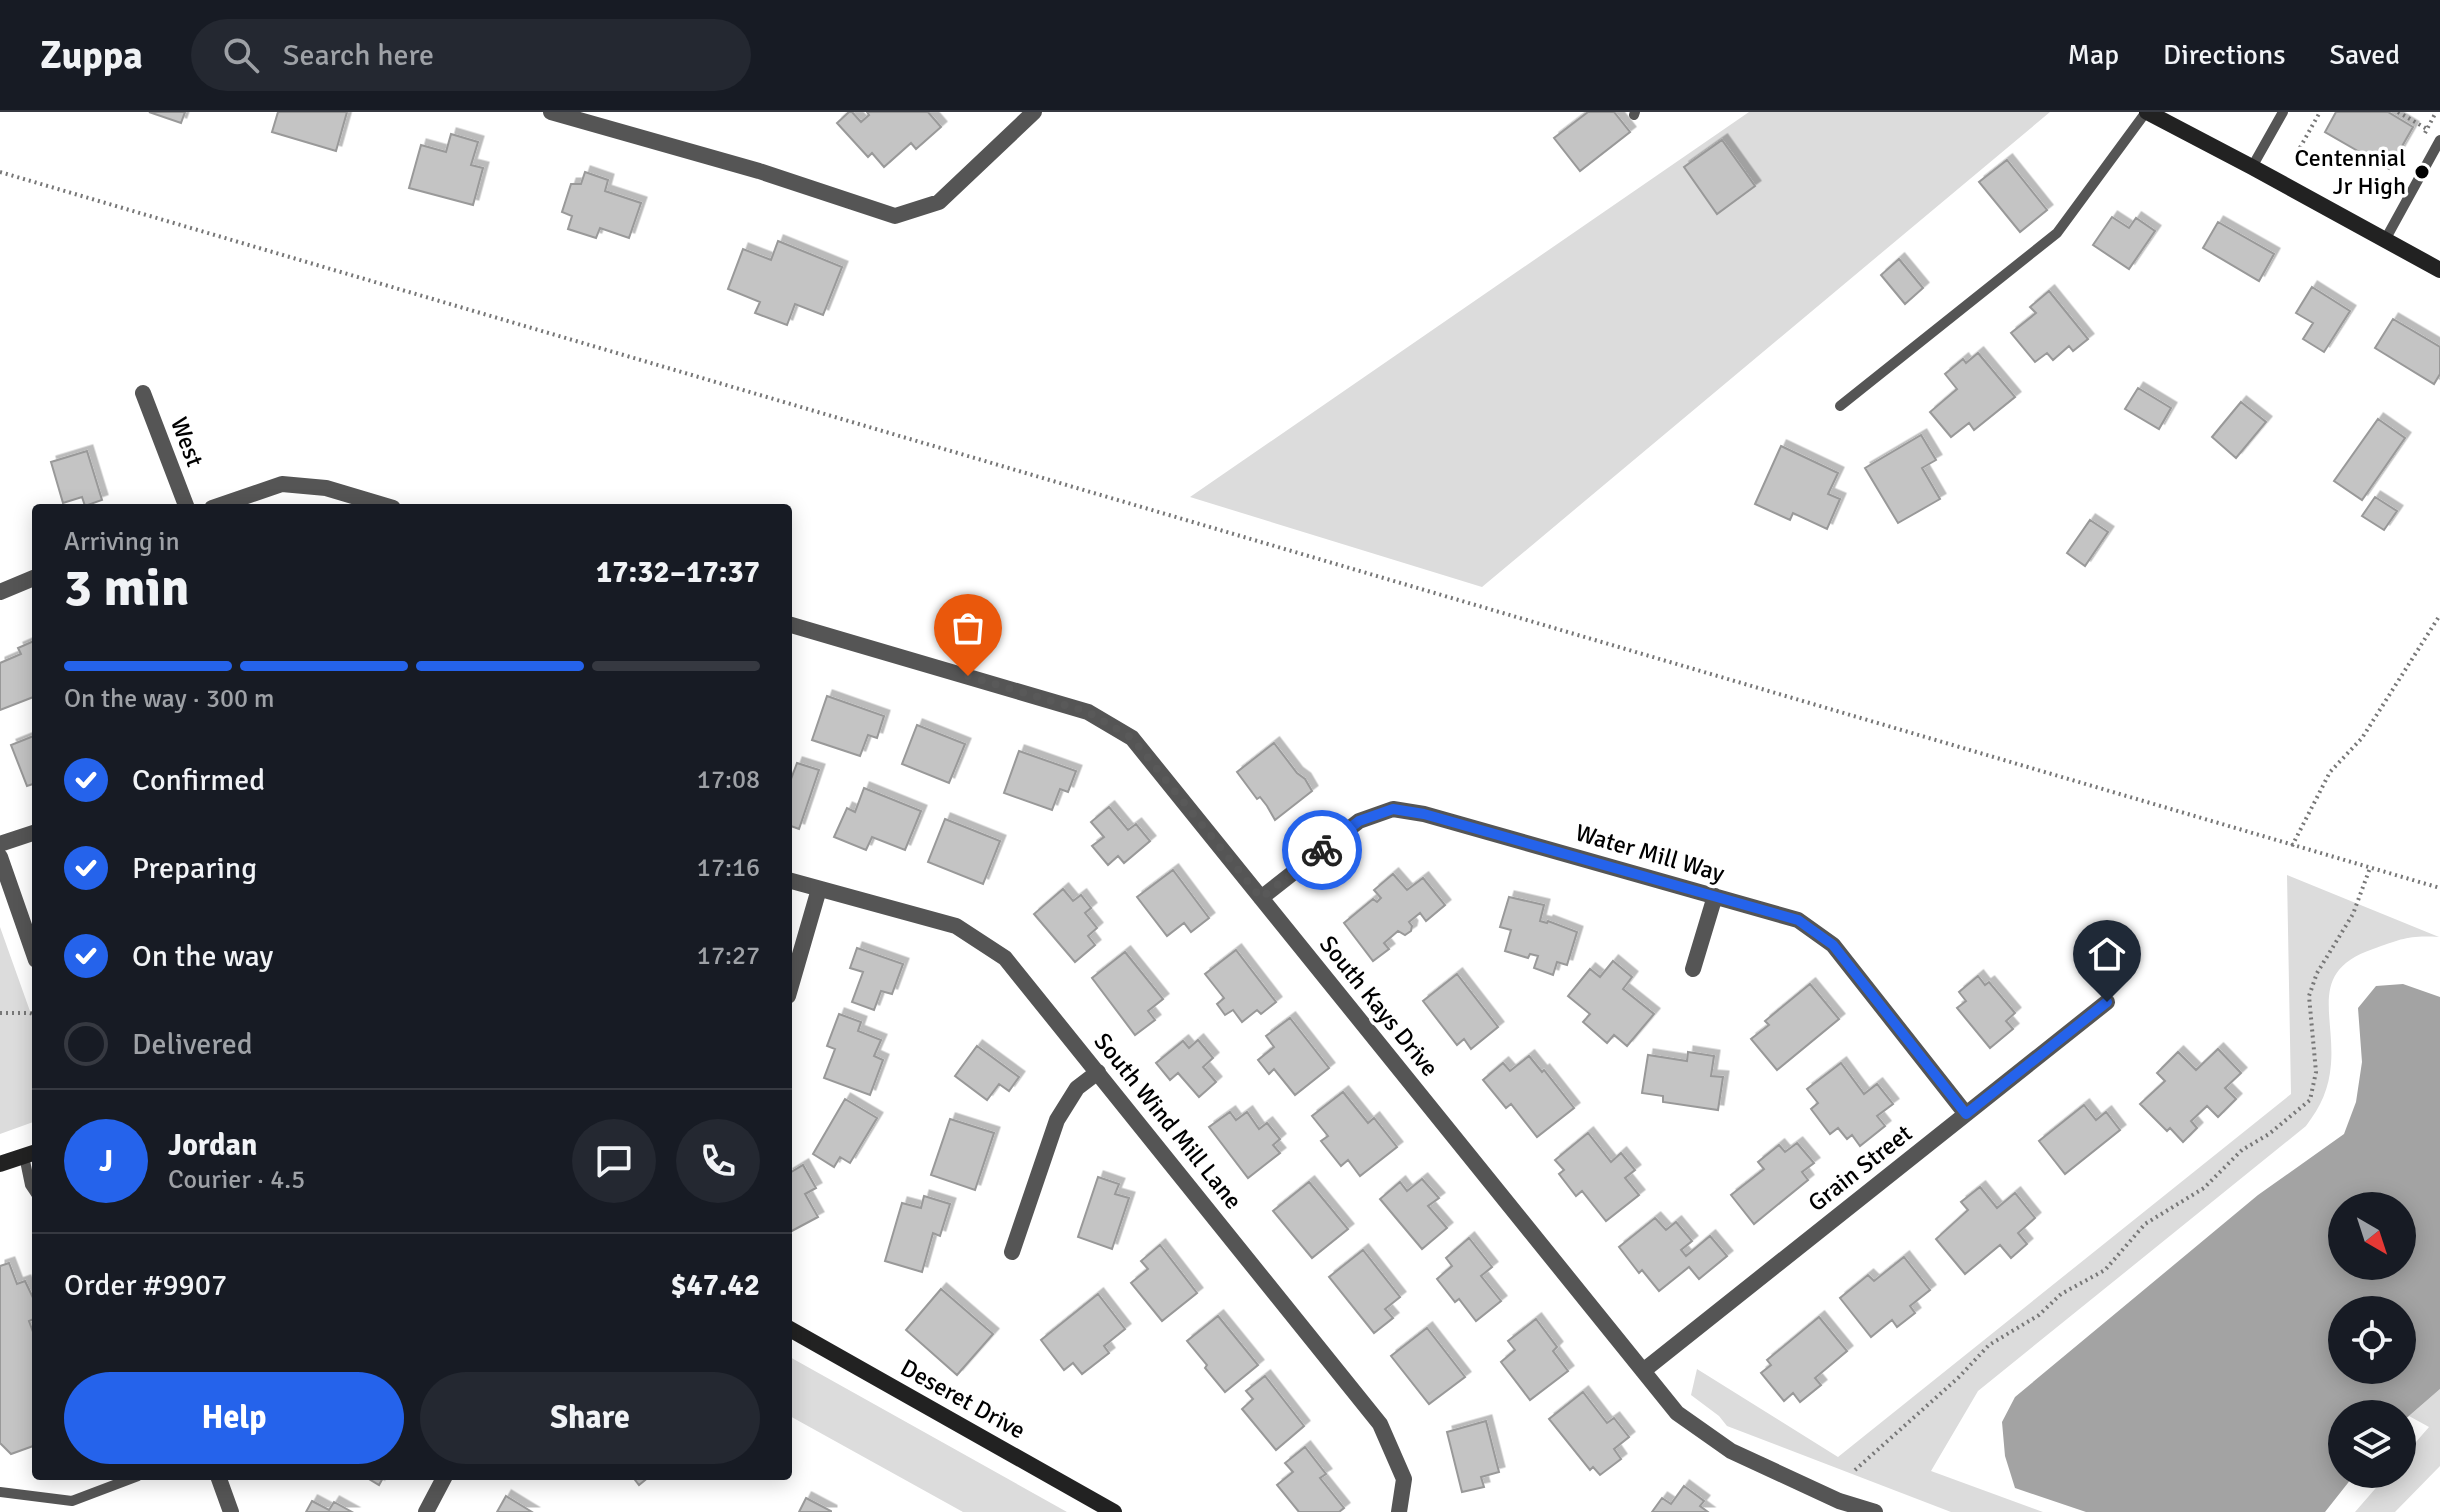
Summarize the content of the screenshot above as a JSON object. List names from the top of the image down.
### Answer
{
  "streets": {
    "street": [
      "West",
      "Water Mill Way",
      "South Kays Drive",
      "South Wind Mill Lane",
      "Grain Street",
      "Deseret Drive"
    ]
  },
  "crossings": [
    ["Water Mill Way", "South Kays Drive"],
    ["Water Mill Way", "Grain Street"],
    ["South Kays Drive", "Grain Street"]
  ],
  "places": ["Centennial Jr High"],
  "north": "bottom right",
  "page": {
    "header": "Zuppa",
    "search": "Search here",
    "nav": ["Map", "Directions", "Saved"],
    "heading": ["3 min", "Arriving in", "17:32–17:37"],
    "panel": [
      "Jordan",
      "Courier · 4.5",
      "Order #9907",
      "$47.42"
    ],
    "bar": "On the way · 300 m",
    "list": [
      ["Confirmed", "17:08"],
      ["Preparing", "17:16"],
      ["On the way", "17:27"],
      "Delivered"
    ],
    "round": "J",
    "buttons": ["Help", "Share"]
  }
}
